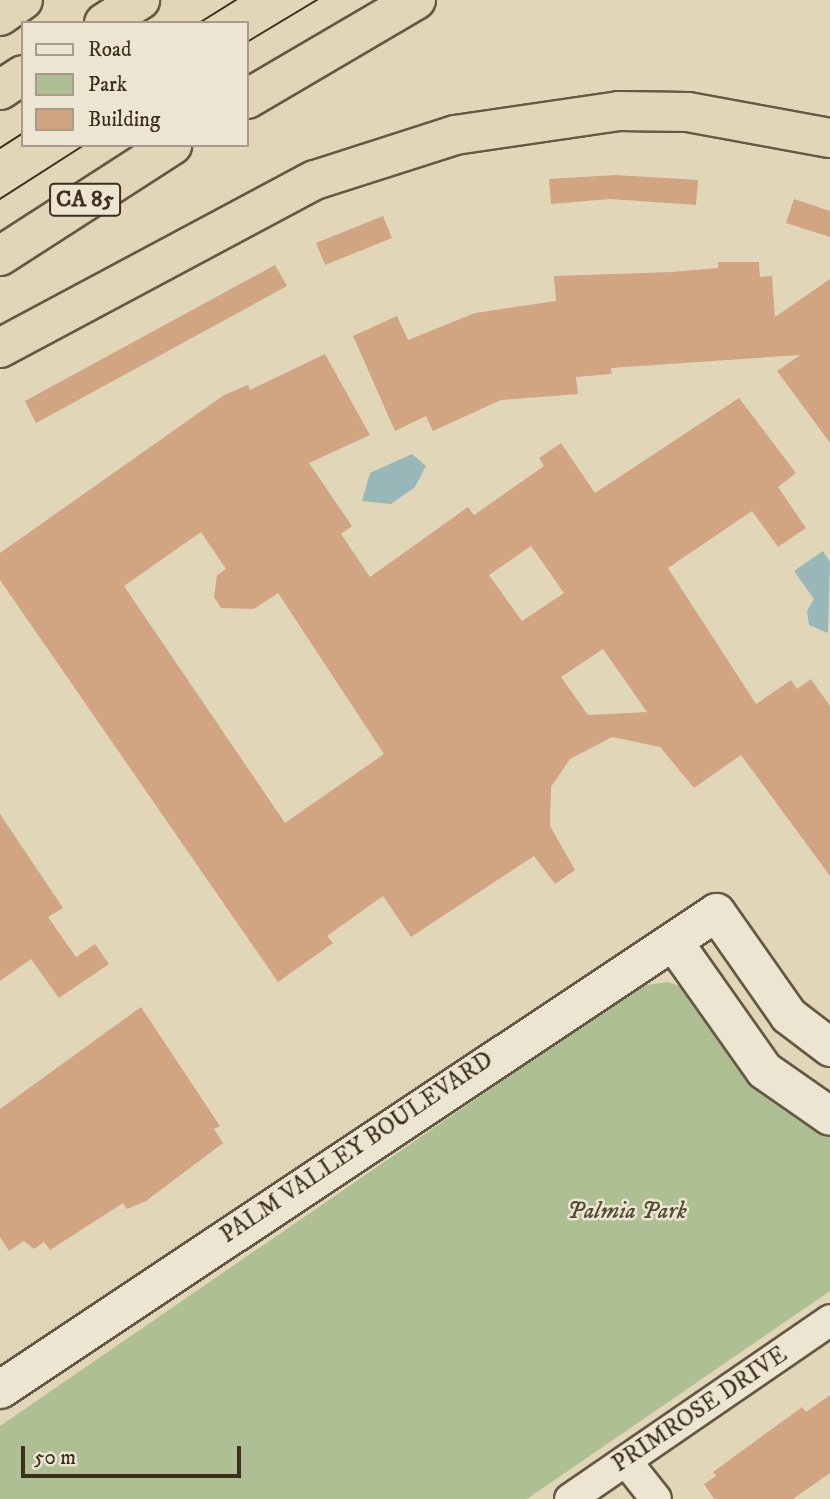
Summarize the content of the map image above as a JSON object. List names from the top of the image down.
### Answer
{
  "streets": {
    "highway": ["CA 85"],
    "street": ["PALM VALLEY BOULEVARD", "PRIMROSE DRIVE"]
  },
  "parks": ["Palmia Park"],
  "legend": ["Road", "Park", "Building"],
  "scale_bar": "50 m"
}
